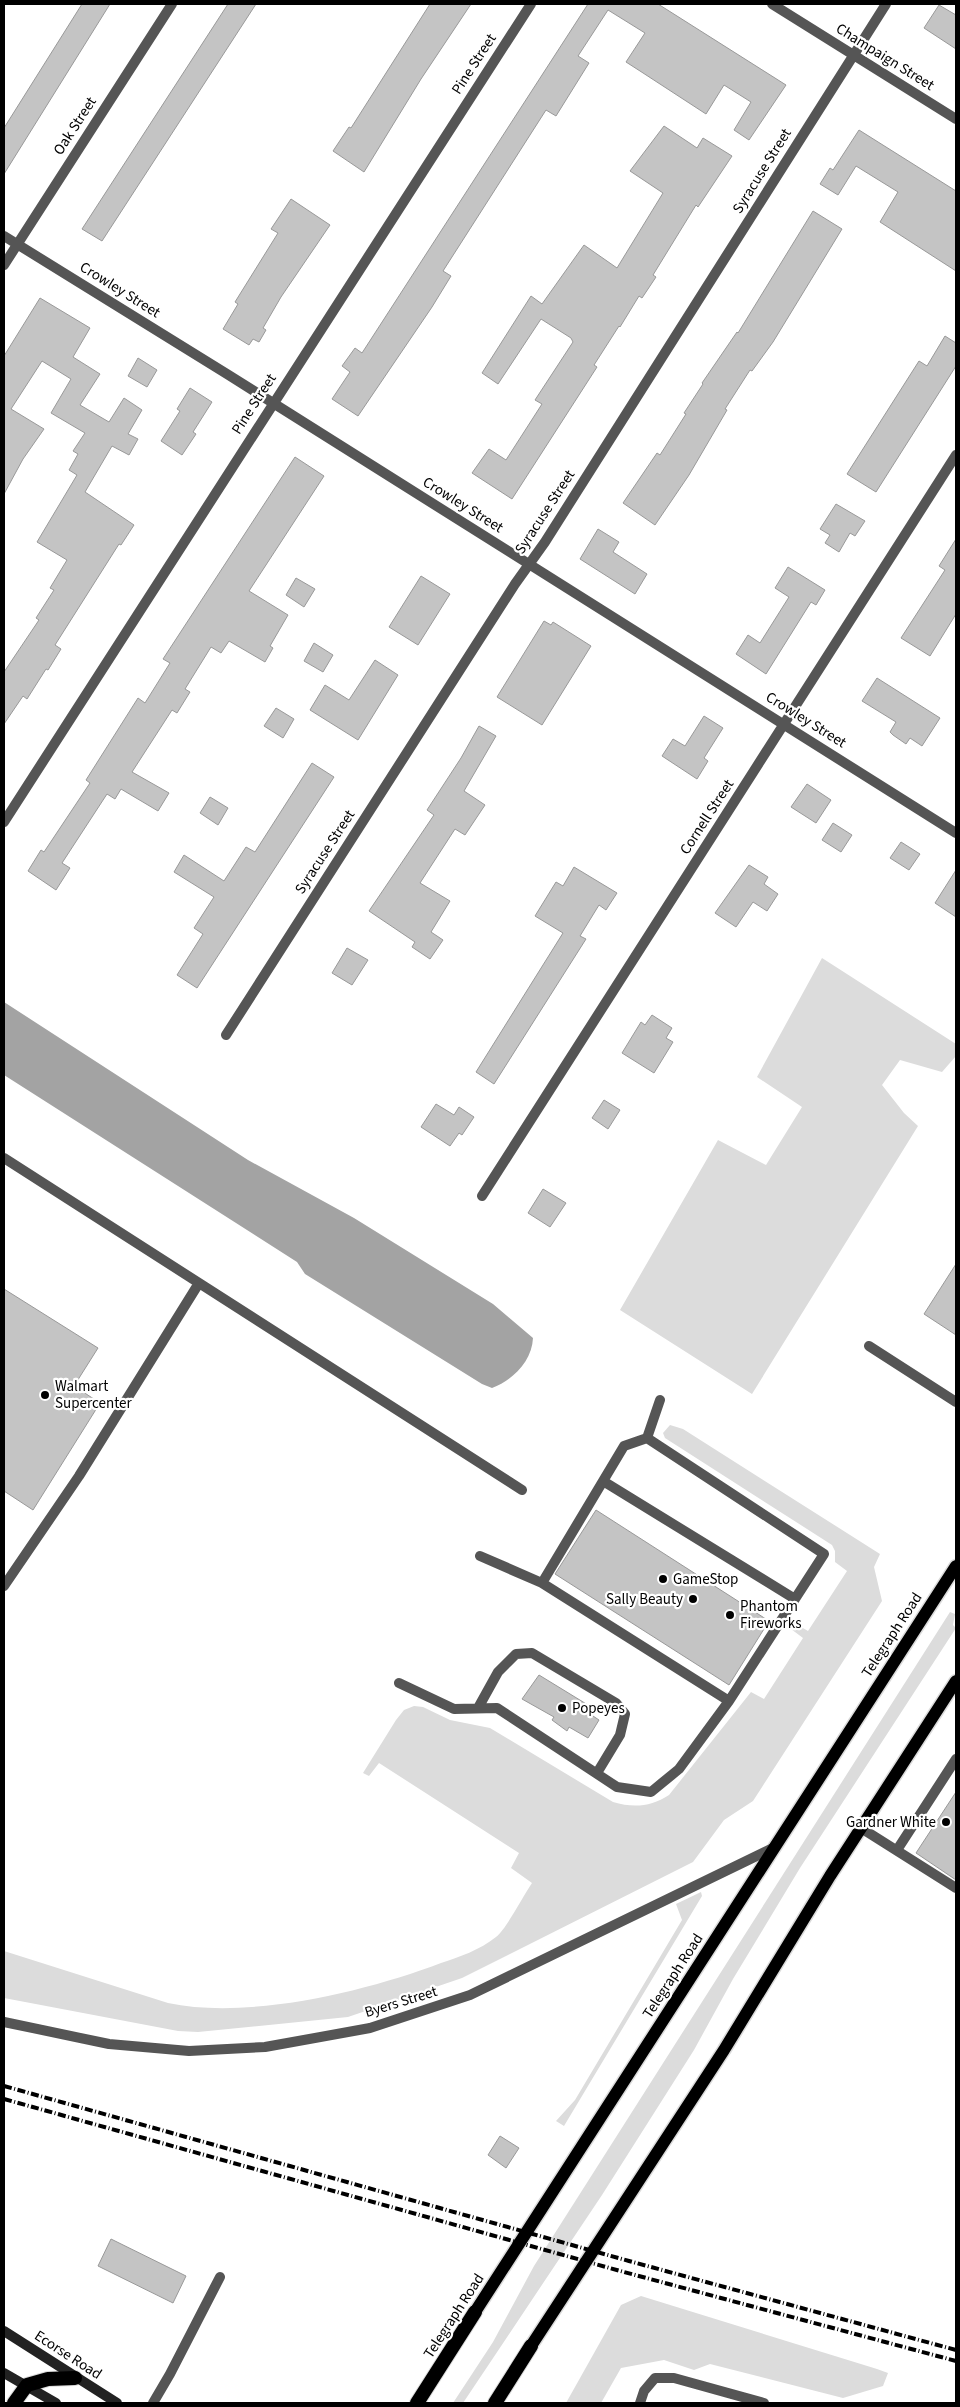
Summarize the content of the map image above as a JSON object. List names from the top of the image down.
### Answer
{
  "streets": {
    "highway": ["Telegraph Road"],
    "main road": ["Ecorse Road"],
    "street": [
      "Champaign Street",
      "Pine Street",
      "Oak Street",
      "Syracuse Street",
      "Crowley Street",
      "Cornell Street",
      "Byers Street"
    ]
  },
  "crossings": [
    ["Champaign Street", "Syracuse Street"],
    ["Pine Street", "Crowley Street"],
    ["Oak Street", "Crowley Street"],
    ["Syracuse Street", "Crowley Street"],
    ["Crowley Street", "Cornell Street"],
    ["Telegraph Road", "Byers Street"]
  ],
  "places": [
    "Walmart Supercenter",
    "GameStop",
    "Sally Beauty",
    "Phantom Fireworks",
    "Popeyes",
    "Gardner White"
  ]
}
